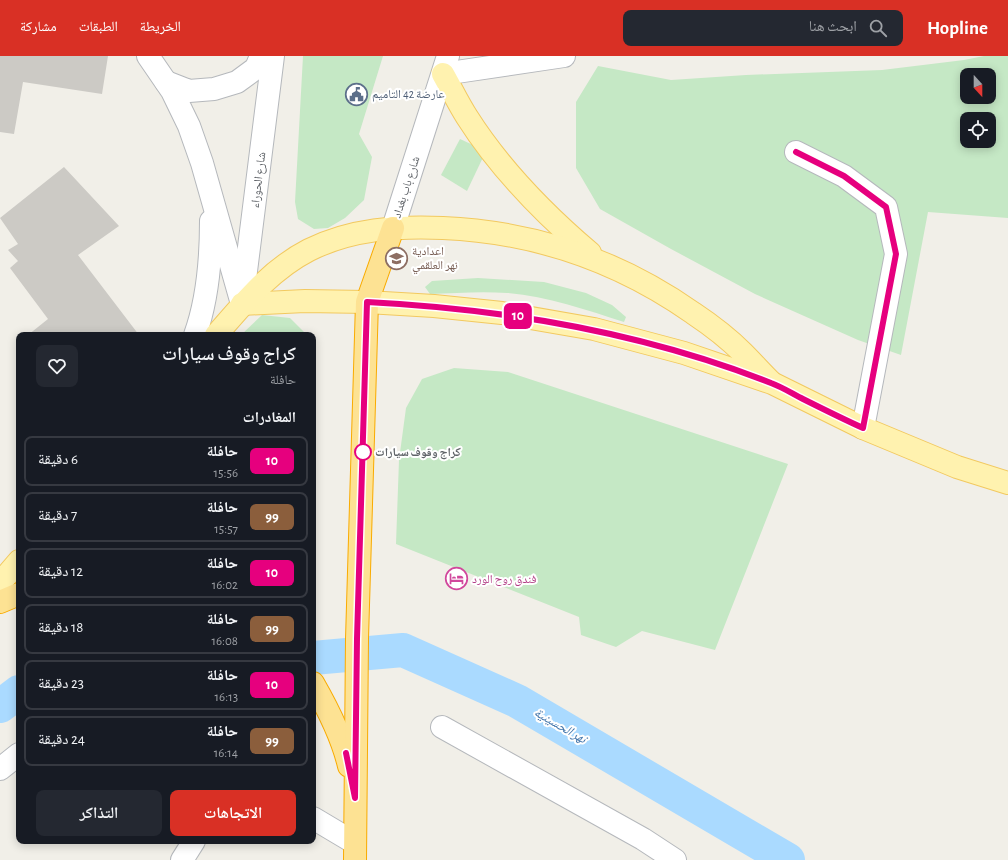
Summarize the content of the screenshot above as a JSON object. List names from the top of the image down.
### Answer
{
  "streets": {
    "main road": ["شارع باب بغداد"],
    "street": ["شارع الحوراء"]
  },
  "crossings": [
    ["شارع الحوراء", "شارع باب بغداد"]
  ],
  "water": ["نهر الحسينية"],
  "places": {
    "public building": ["عارضة 42 التاميم"],
    "school or university": ["اعدادية نهر العلقمي"],
    "other": ["كراج وقوف سيارات"],
    "hotel": ["فندق روح الورد"]
  },
  "lines": ["bus line 10"],
  "north": "bottom",
  "page": {
    "header": "Hopline",
    "search": "ابحث هنا",
    "nav": ["الخريطة", "الطبقات", "مشاركة"],
    "on_map": "10",
    "heading": [
      ["كراج وقوف سيارات", "حافلة"],
      "المغادرات"
    ],
    "list": [
      {
        "mark": "10",
        "name": "حافلة",
        "note": "15:56",
        "value": "6 دقيقة"
      },
      {
        "mark": "99",
        "name": "حافلة",
        "note": "15:57",
        "value": "7 دقيقة"
      },
      {
        "mark": "10",
        "name": "حافلة",
        "note": "16:02",
        "value": "12 دقيقة"
      },
      {
        "mark": "99",
        "name": "حافلة",
        "note": "16:08",
        "value": "18 دقيقة"
      },
      {
        "mark": "10",
        "name": "حافلة",
        "note": "16:13",
        "value": "23 دقيقة"
      },
      {
        "mark": "99",
        "name": "حافلة",
        "note": "16:14",
        "value": "24 دقيقة"
      }
    ],
    "buttons": ["الاتجاهات", "التذاكر"]
  }
}
